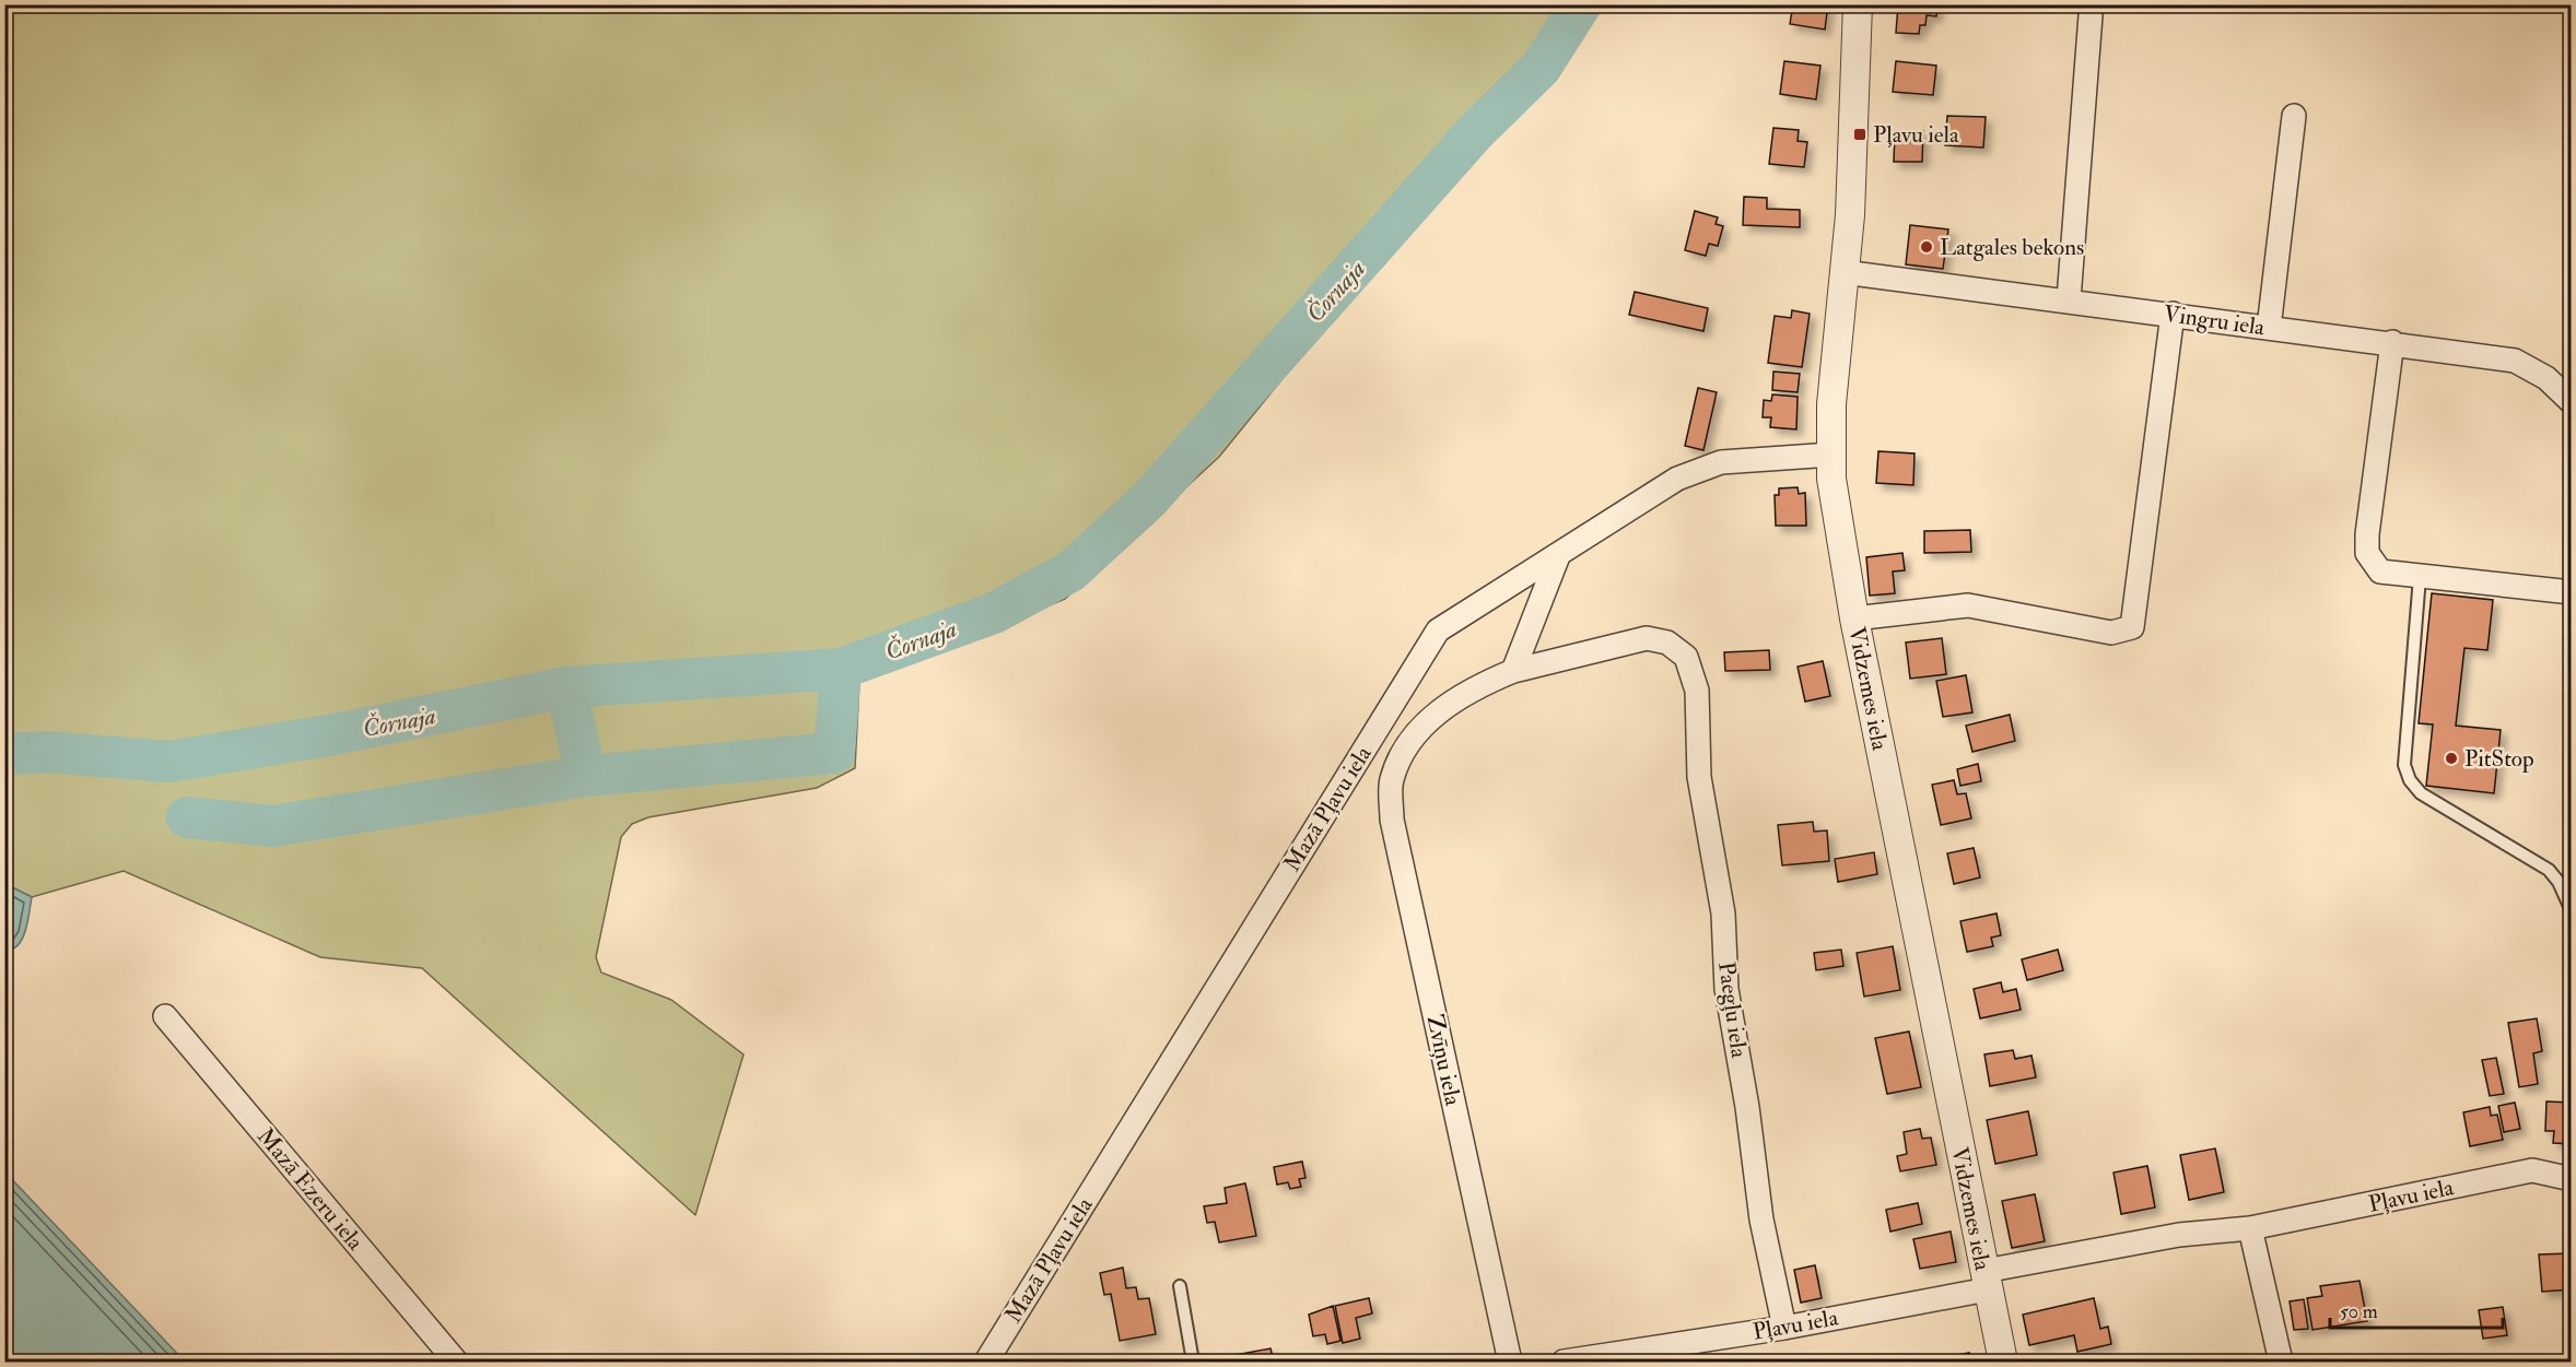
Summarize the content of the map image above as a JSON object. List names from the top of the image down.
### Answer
{
  "streets": {
    "street": [
      "Vingru iela",
      "Vidzemes iela",
      "Mazā Pļavu iela",
      "Paegļu iela",
      "Zvīņu iela",
      "Mazā Ezeru iela",
      "Pļavu iela"
    ]
  },
  "crossings": [
    ["Vingru iela", "Vidzemes iela"],
    ["Vidzemes iela", "Mazā Pļavu iela"],
    ["Vidzemes iela", "Pļavu iela"],
    ["Paegļu iela", "Zvīņu iela"],
    ["Paegļu iela", "Pļavu iela"]
  ],
  "water": ["Čornaja"],
  "places": {
    "transit": ["Pļavu iela"],
    "other": ["Latgales bekons", "PitStop"]
  },
  "scale_bar": "50 m"
}
